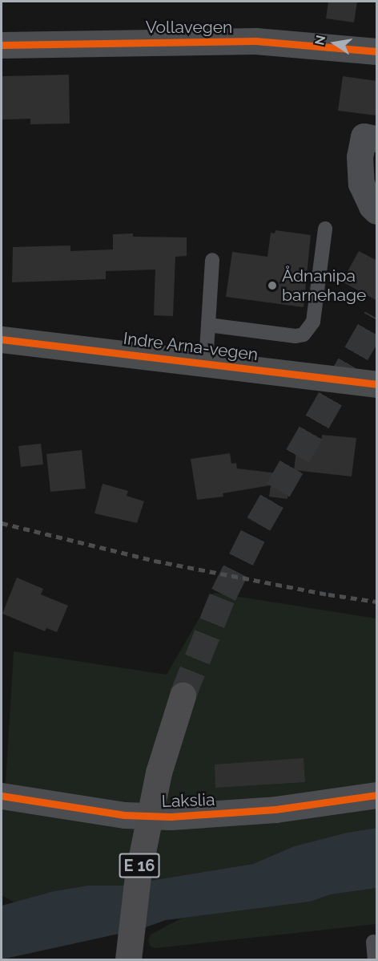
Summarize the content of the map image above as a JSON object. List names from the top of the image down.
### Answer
{
  "streets": {
    "highway": ["E 16"],
    "main road": ["Indre Arna-vegen"],
    "street": ["Vollavegen", "Lakslia"]
  },
  "places": ["Ådnanipa barnehage"],
  "north": "left"
}
